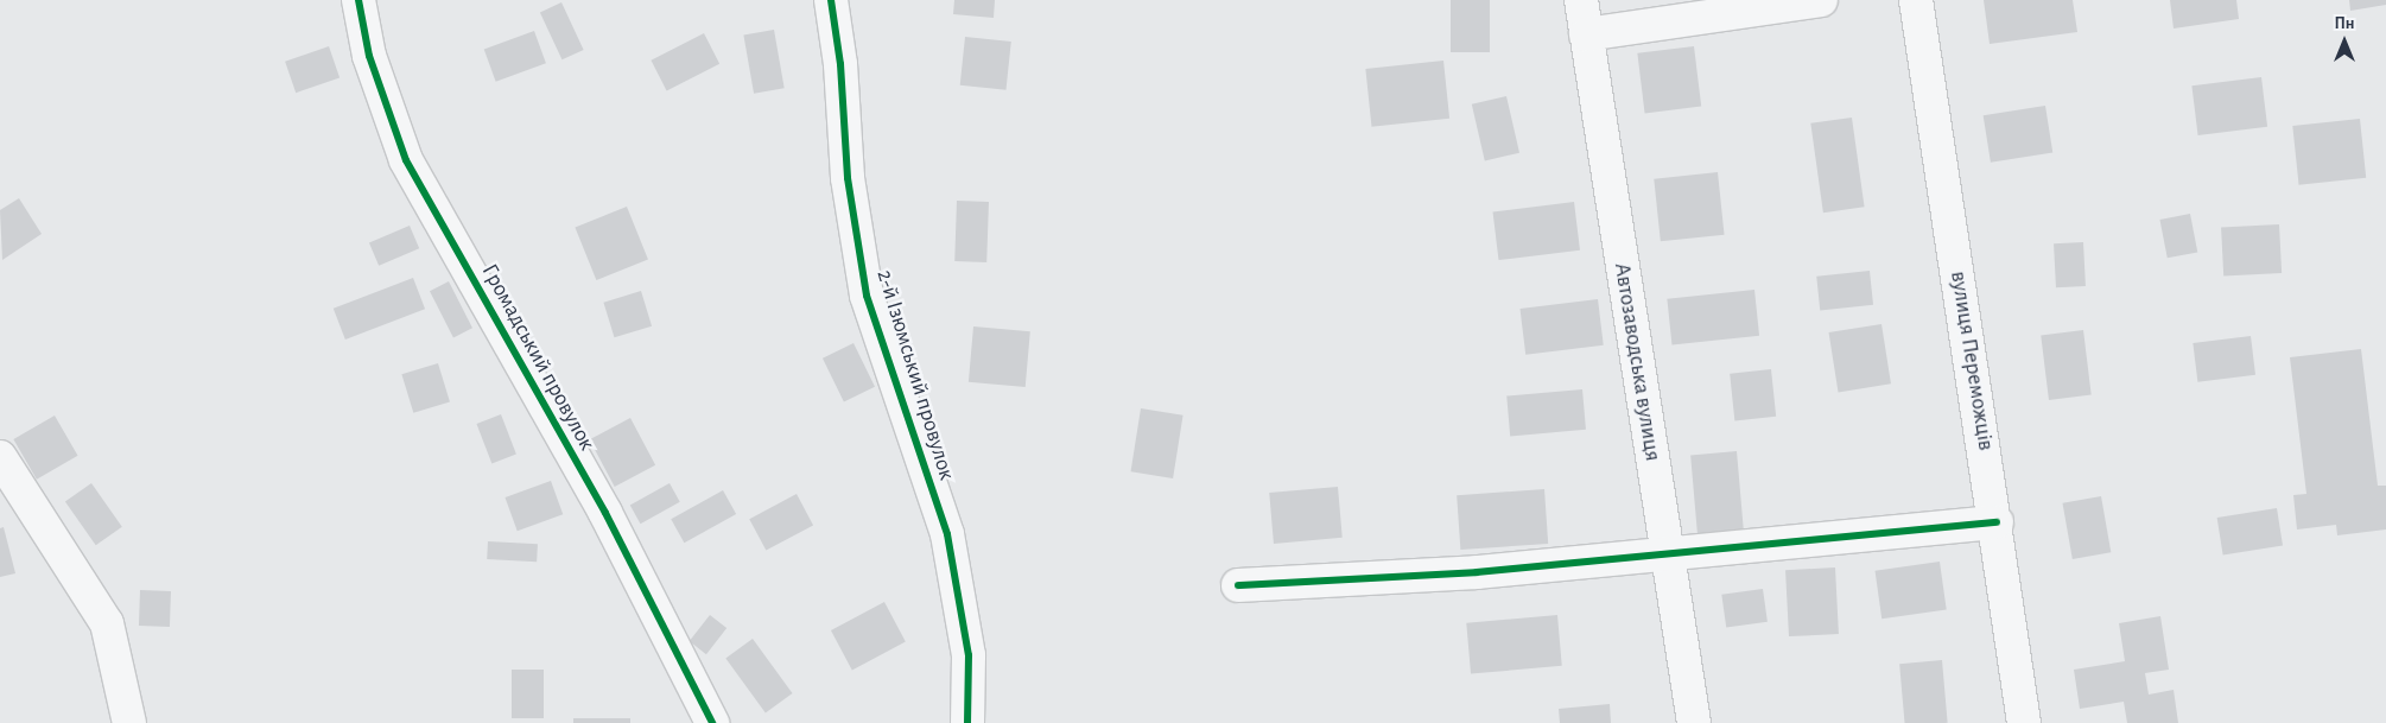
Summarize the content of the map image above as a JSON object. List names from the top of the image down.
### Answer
{
  "streets": {
    "street": [
      "Громадський провулок",
      "вулиця Переможців",
      "Автозаводська вулиця",
      "2-й Ізюмський провулок"
    ]
  },
  "north": "top"
}
